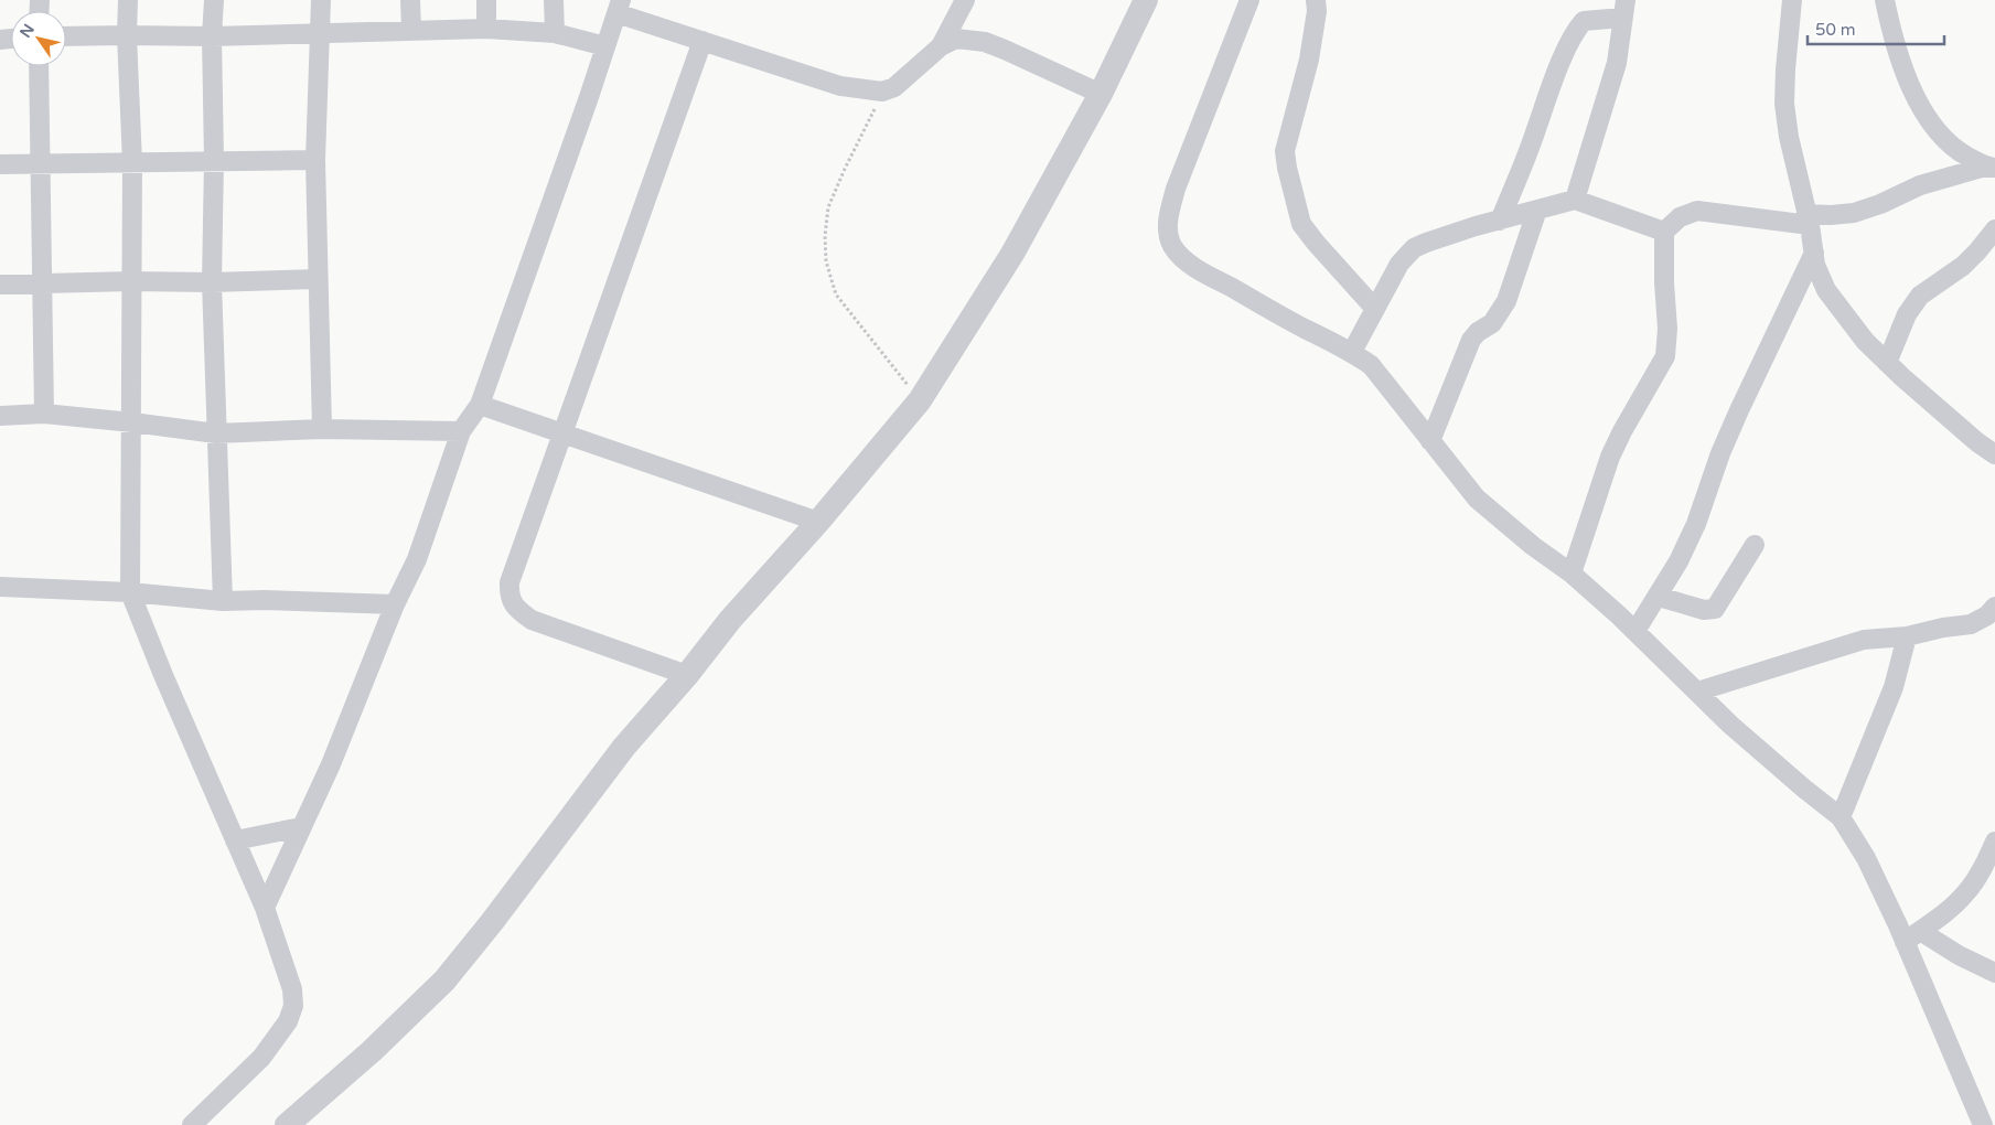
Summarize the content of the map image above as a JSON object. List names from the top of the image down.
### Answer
{
  "scale_bar": "50 m",
  "north": "top left"
}
